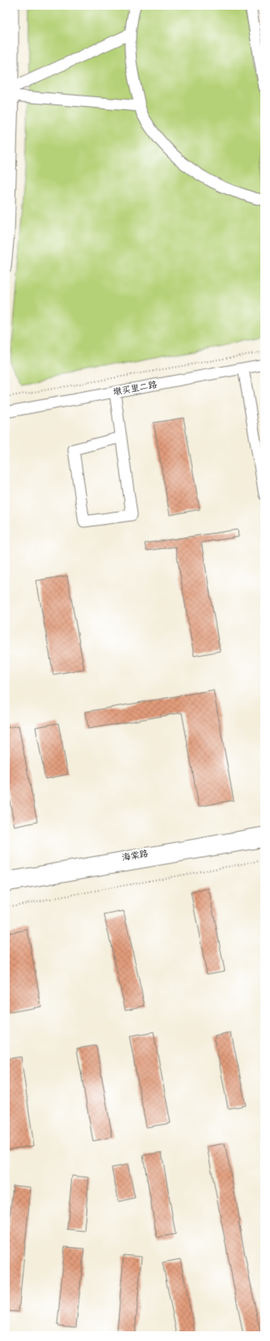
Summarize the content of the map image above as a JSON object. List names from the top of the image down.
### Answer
{
  "streets": {
    "street": ["墩买里二路", "海棠路"]
  }
}
